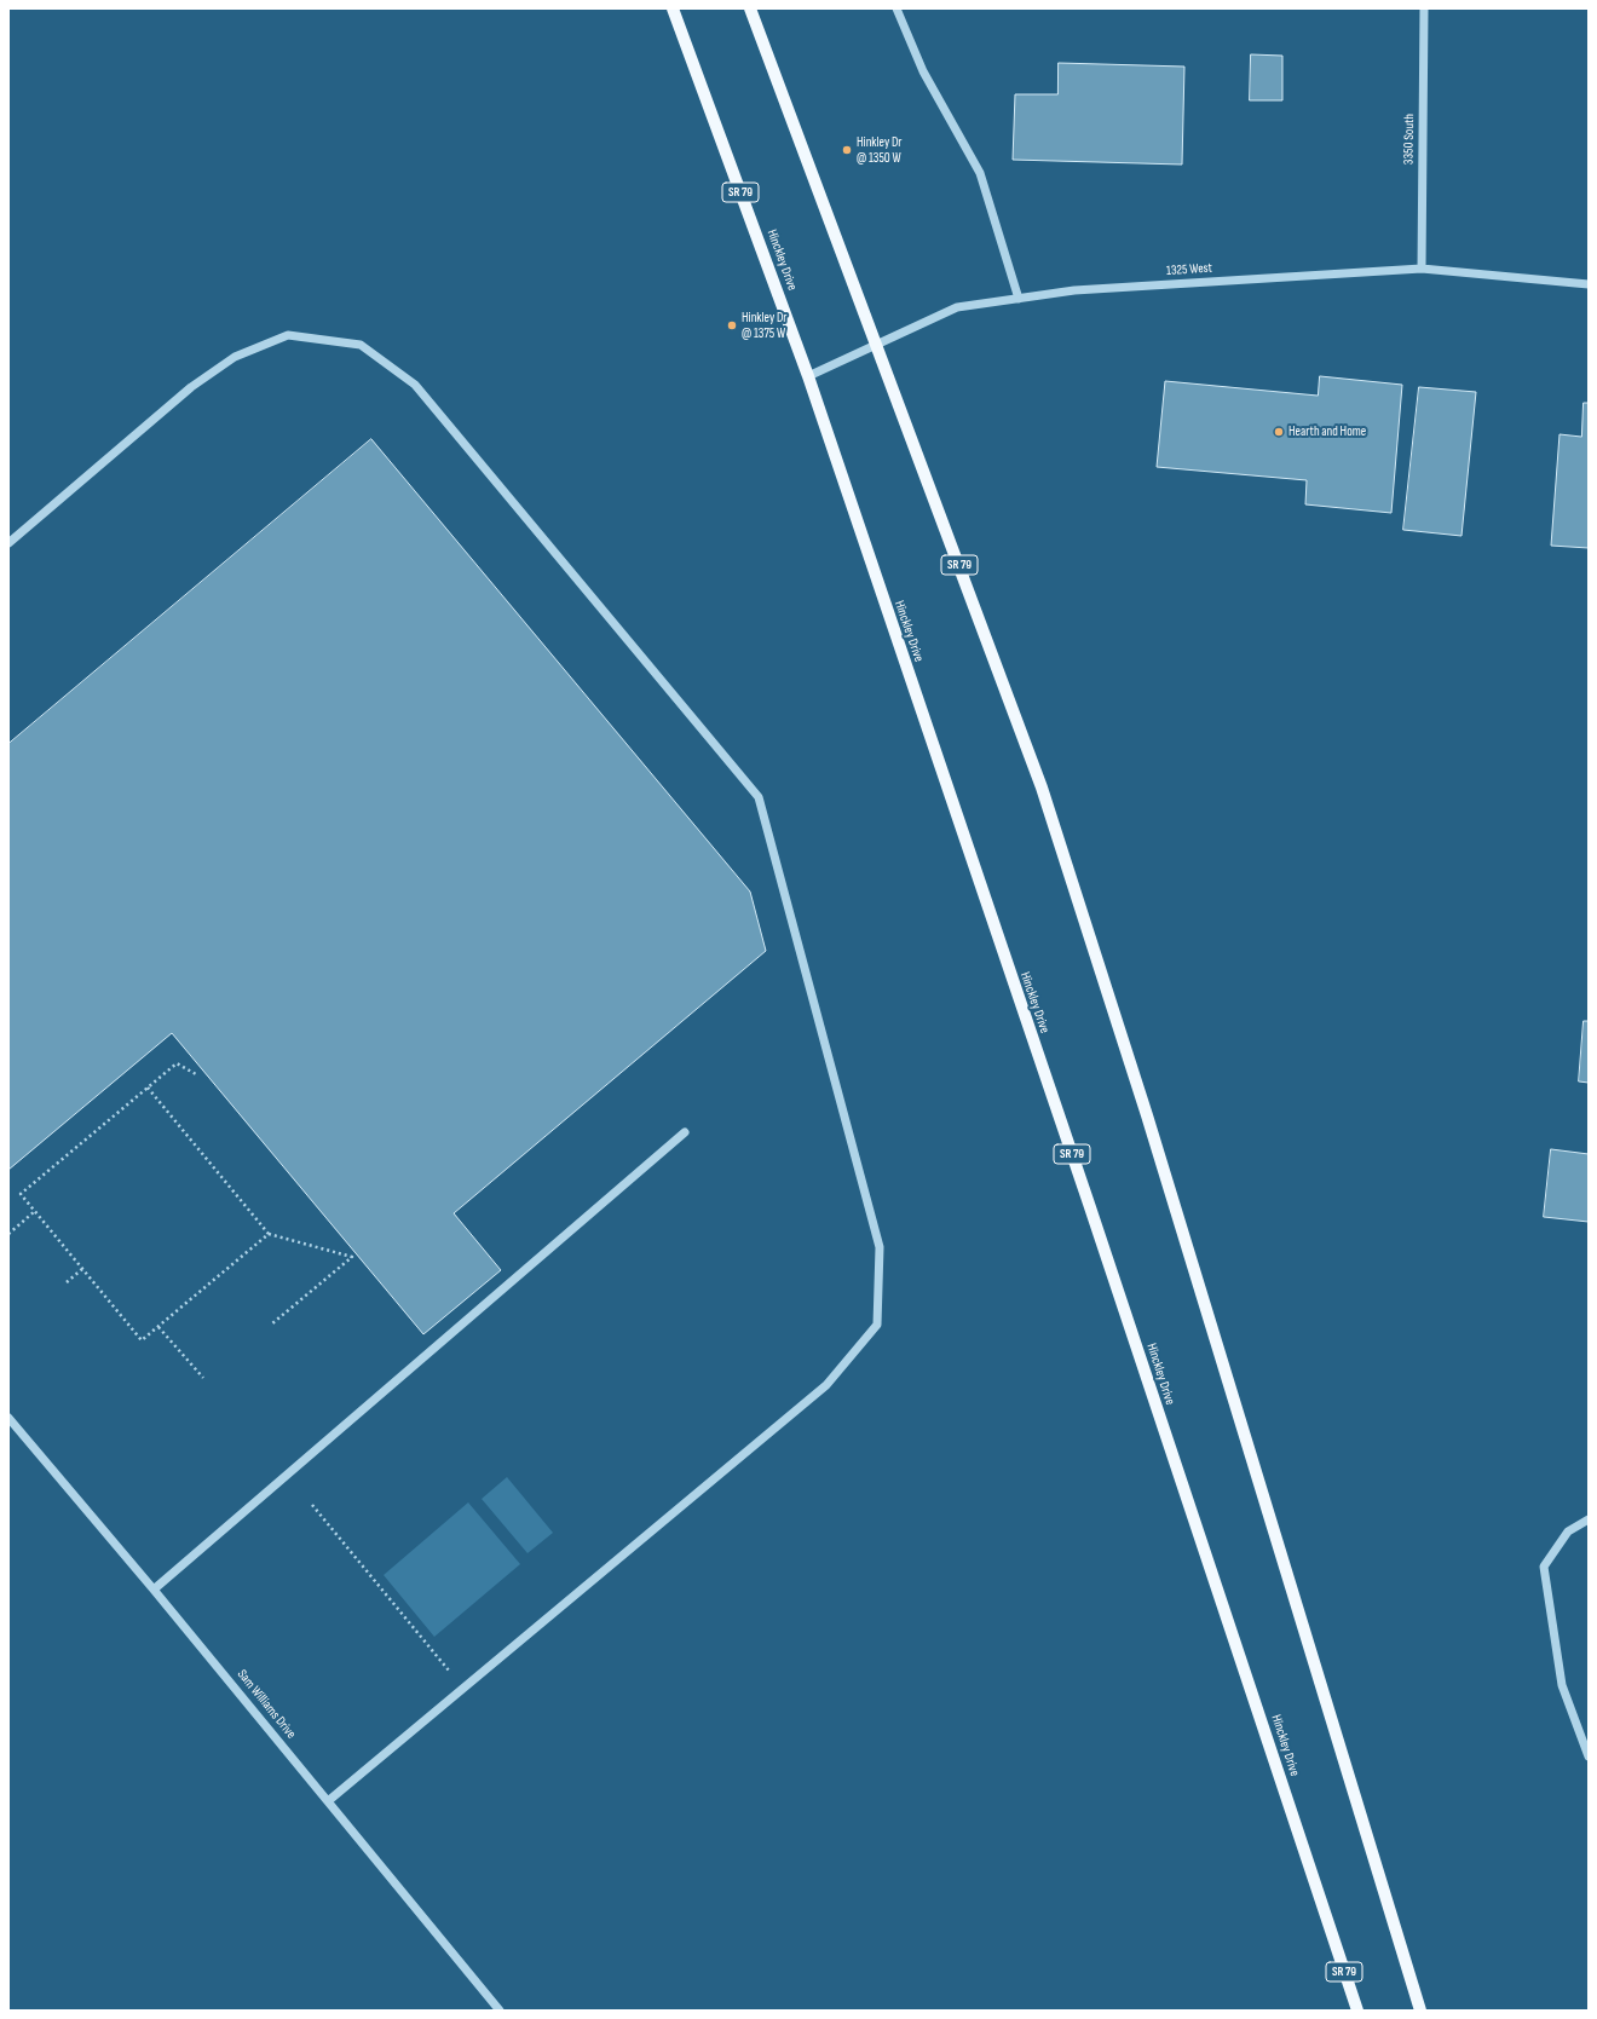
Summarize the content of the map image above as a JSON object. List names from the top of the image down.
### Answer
{
  "streets": {
    "main road": ["SR 79", "Hinckley Drive"],
    "street": ["3350 South", "1325 West", "Sam Williams Drive"]
  },
  "crossings": [
    ["3350 South", "1325 West"],
    ["SR 79", "1325 West"],
    ["Hinckley Drive", "1325 West"]
  ],
  "places": ["Hinkley Dr @ 1350 W", "Hinkley Dr @ 1375 W", "Hearth and Home"]
}
